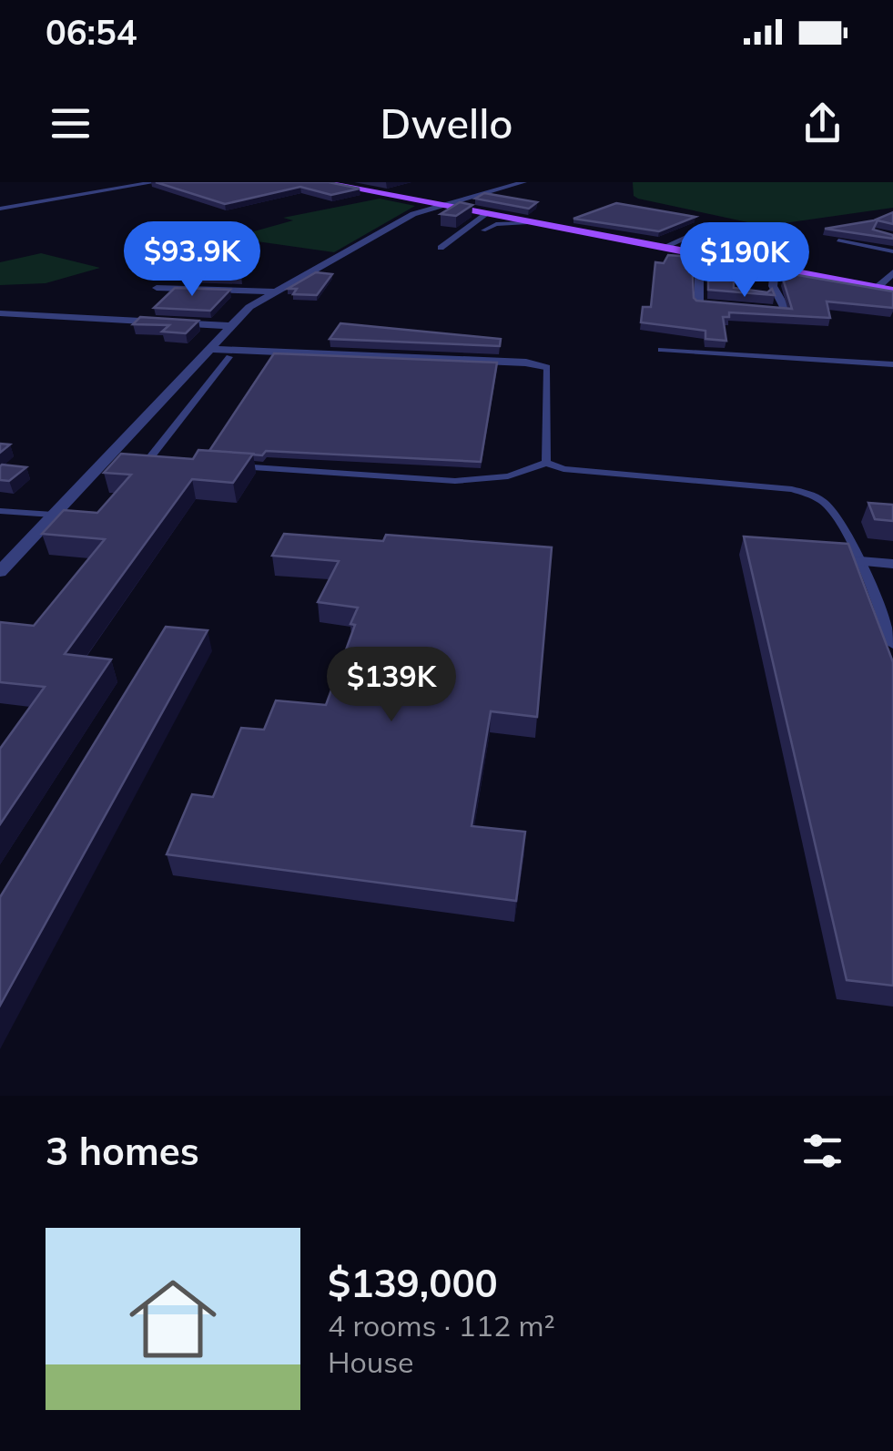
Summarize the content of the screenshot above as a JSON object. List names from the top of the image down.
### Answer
{
  "page": {
    "status": "06:54",
    "header": "Dwello",
    "price": ["$93.9K", "$190K", "$139K"],
    "heading": "3 homes",
    "list": [
      {
        "name": "$139,000",
        "note": "4 rooms · 112 m² · House"
      }
    ]
  }
}
